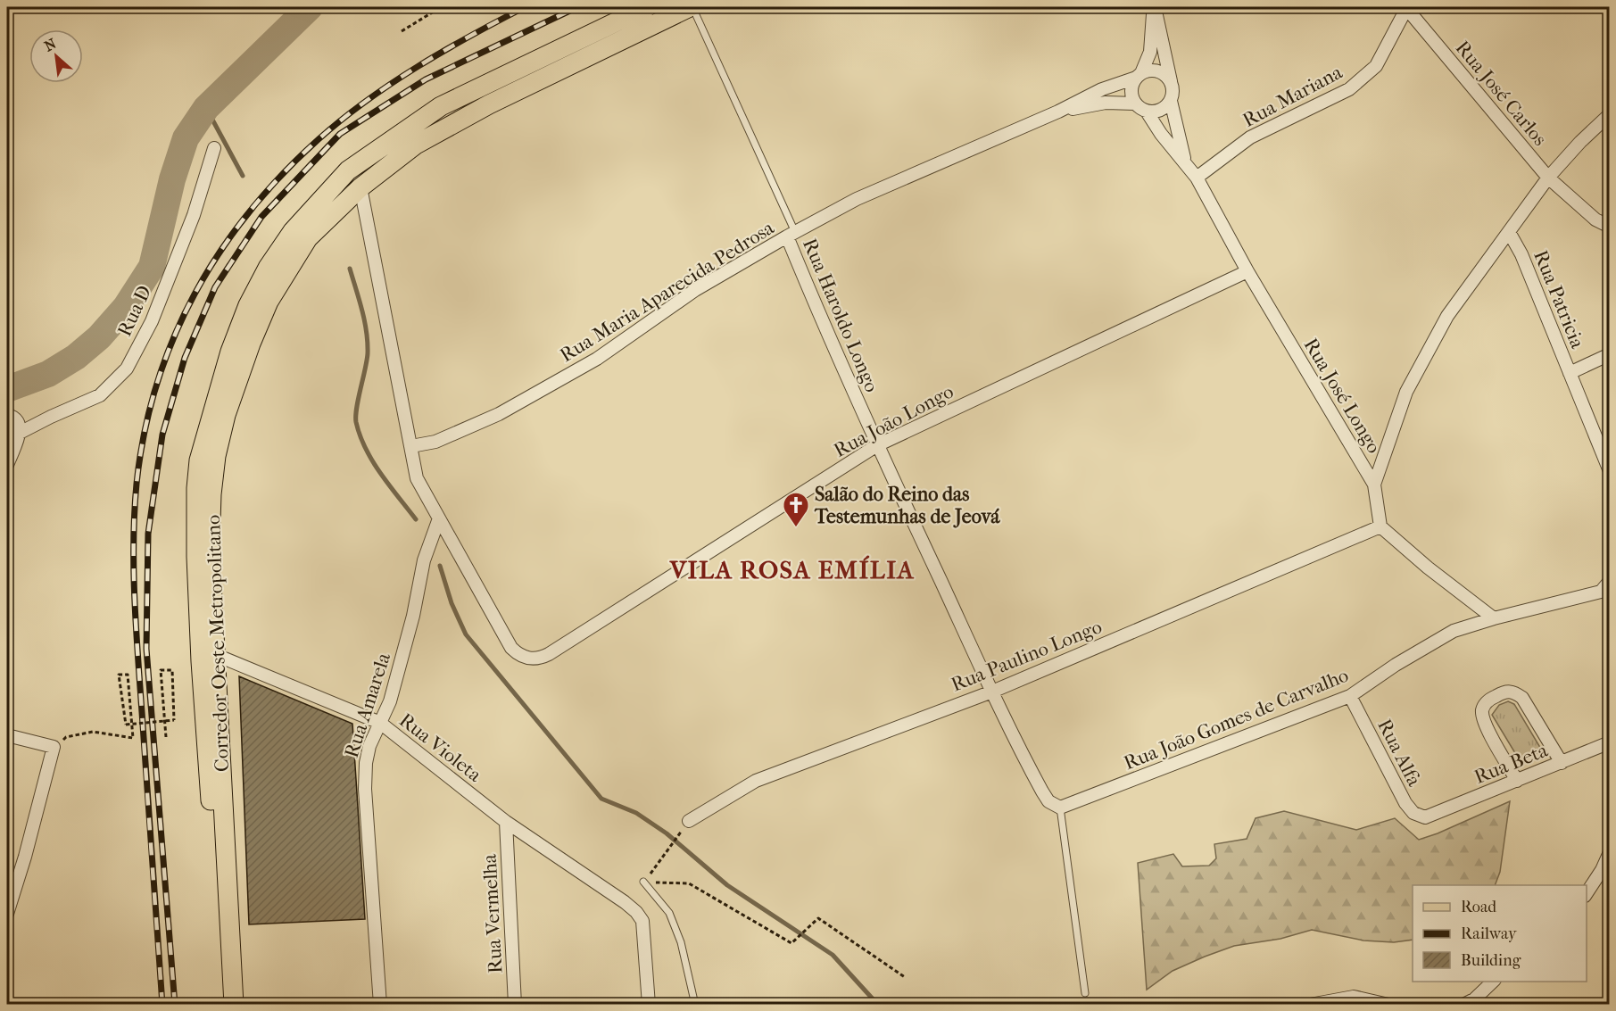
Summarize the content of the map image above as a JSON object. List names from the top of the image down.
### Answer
{
  "streets": {
    "main road": ["Corredor Oeste Metropolitano"],
    "street": [
      "Rua José Carlos",
      "Rua Mariana",
      "Rua Maria Aparecida Pedrosa",
      "Rua Patricia",
      "Rua D",
      "Rua Haroldo Longo",
      "Rua José Longo",
      "Rua João Longo",
      "Rua Paulino Longo",
      "Rua Amarela",
      "Rua João Gomes de Carvalho",
      "Rua Violeta",
      "Rua Alfa",
      "Rua Beta",
      "Rua Vermelha"
    ]
  },
  "crossings": [
    ["Rua José Carlos", "Rua Mariana"],
    ["Rua Mariana", "Rua José Longo"],
    ["Rua Maria Aparecida Pedrosa", "Rua Haroldo Longo"],
    ["Rua Maria Aparecida Pedrosa", "Rua José Longo"],
    ["Rua Haroldo Longo", "Rua João Longo"],
    ["Rua Haroldo Longo", "Rua Paulino Longo"],
    ["Rua Haroldo Longo", "Rua João Gomes de Carvalho"],
    ["Rua José Longo", "Rua João Longo"],
    ["Rua José Longo", "Rua Paulino Longo"],
    ["Rua João Longo", "Rua Amarela"],
    ["Corredor Oeste Metropolitano", "Rua Violeta"],
    ["Rua Amarela", "Rua Violeta"],
    ["Rua João Gomes de Carvalho", "Rua Alfa"],
    ["Rua Violeta", "Rua Vermelha"],
    ["Rua Alfa", "Rua Beta"]
  ],
  "districts": ["VILA ROSA EMÍLIA"],
  "places": {
    "church": ["Salão do Reino das Testemunhas de Jeová"]
  },
  "legend": ["Road", "Railway", "Building"],
  "north": "top left"
}
